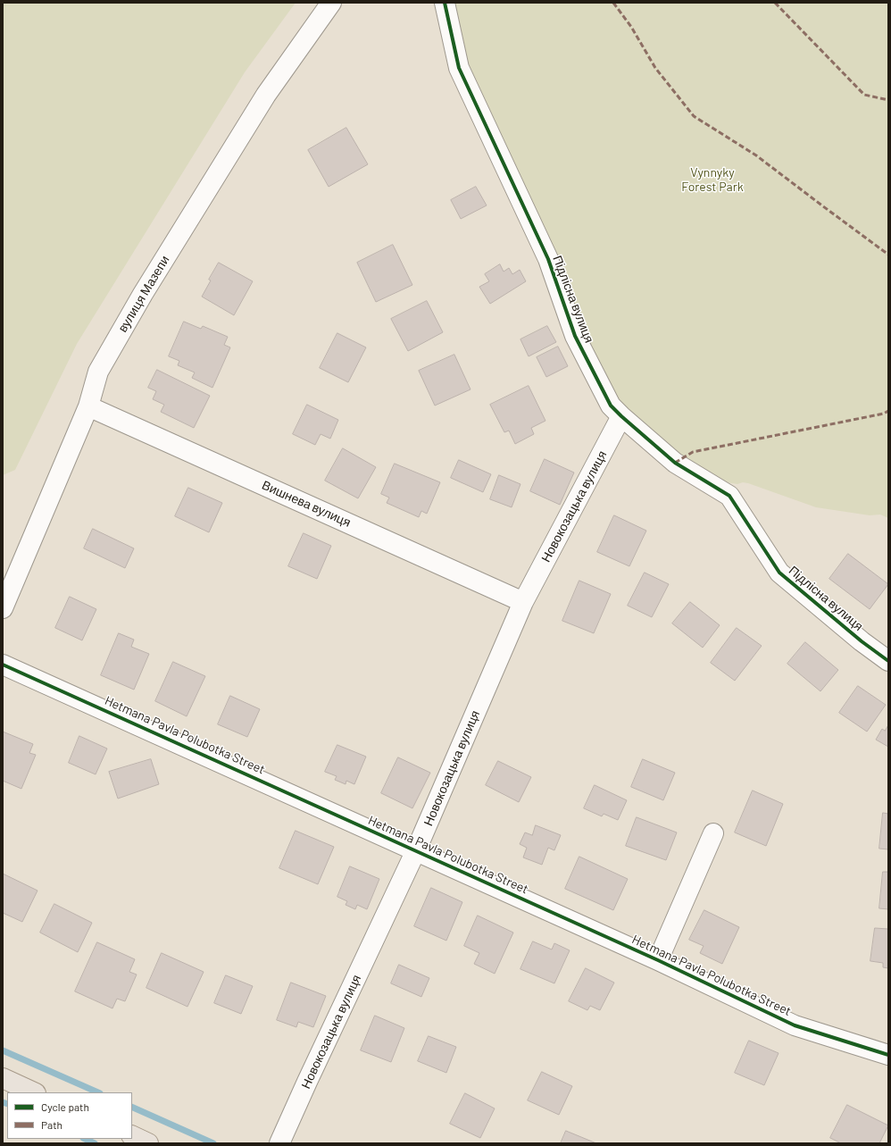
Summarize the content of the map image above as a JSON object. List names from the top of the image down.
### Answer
{
  "streets": {
    "street": [
      "вулиця Мазепи",
      "Підлісна вулиця",
      "Вишнева вулиця",
      "Новокозацька вулиця",
      "Hetmana Pavla Polubotka Street"
    ]
  },
  "crossings": [
    ["вулиця Мазепи", "Вишнева вулиця"],
    ["Підлісна вулиця", "Новокозацька вулиця"],
    ["Вишнева вулиця", "Новокозацька вулиця"],
    ["Новокозацька вулиця", "Hetmana Pavla Polubotka Street"]
  ],
  "parks": ["Vynnyky Forest Park"],
  "legend": ["Cycle path", "Path"]
}
